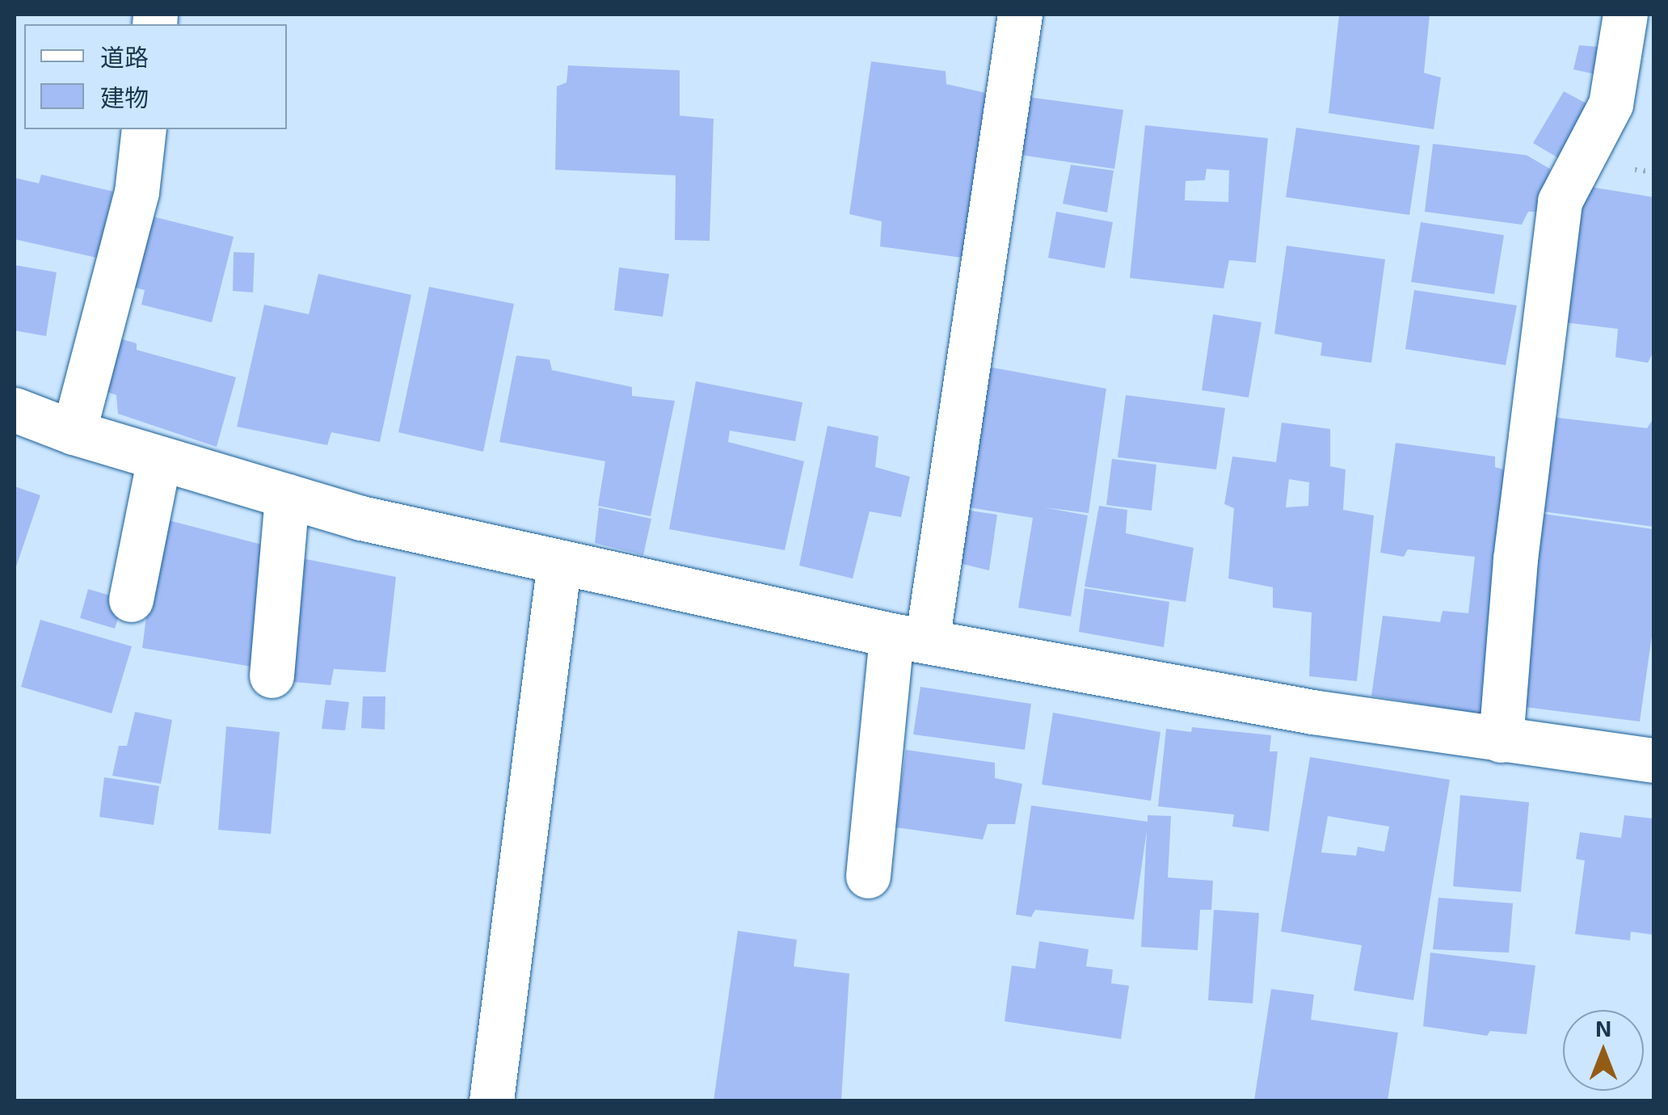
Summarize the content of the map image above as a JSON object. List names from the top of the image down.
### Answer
{
  "legend": ["道路", "建物"],
  "north": "top"
}
